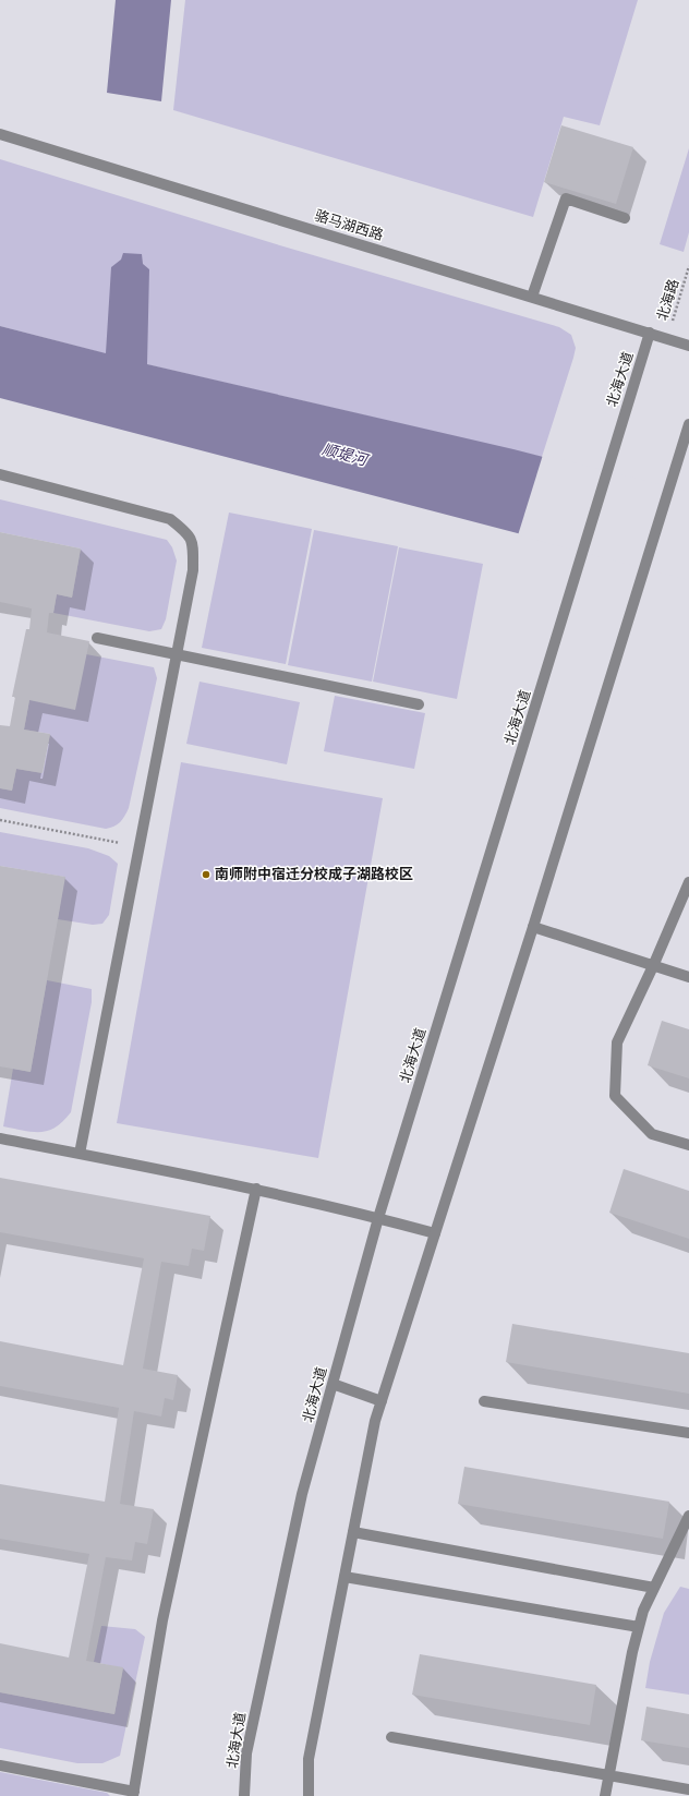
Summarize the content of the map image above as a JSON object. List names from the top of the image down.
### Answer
{
  "streets": {
    "street": ["骆马湖西路", "北海大道"],
    "path": ["北海路"]
  },
  "crossings": [
    ["骆马湖西路", "北海路"],
    ["骆马湖西路", "北海大道"]
  ],
  "water": ["顺堤河"],
  "places": ["南师附中宿迁分校成子湖路校区"]
}
